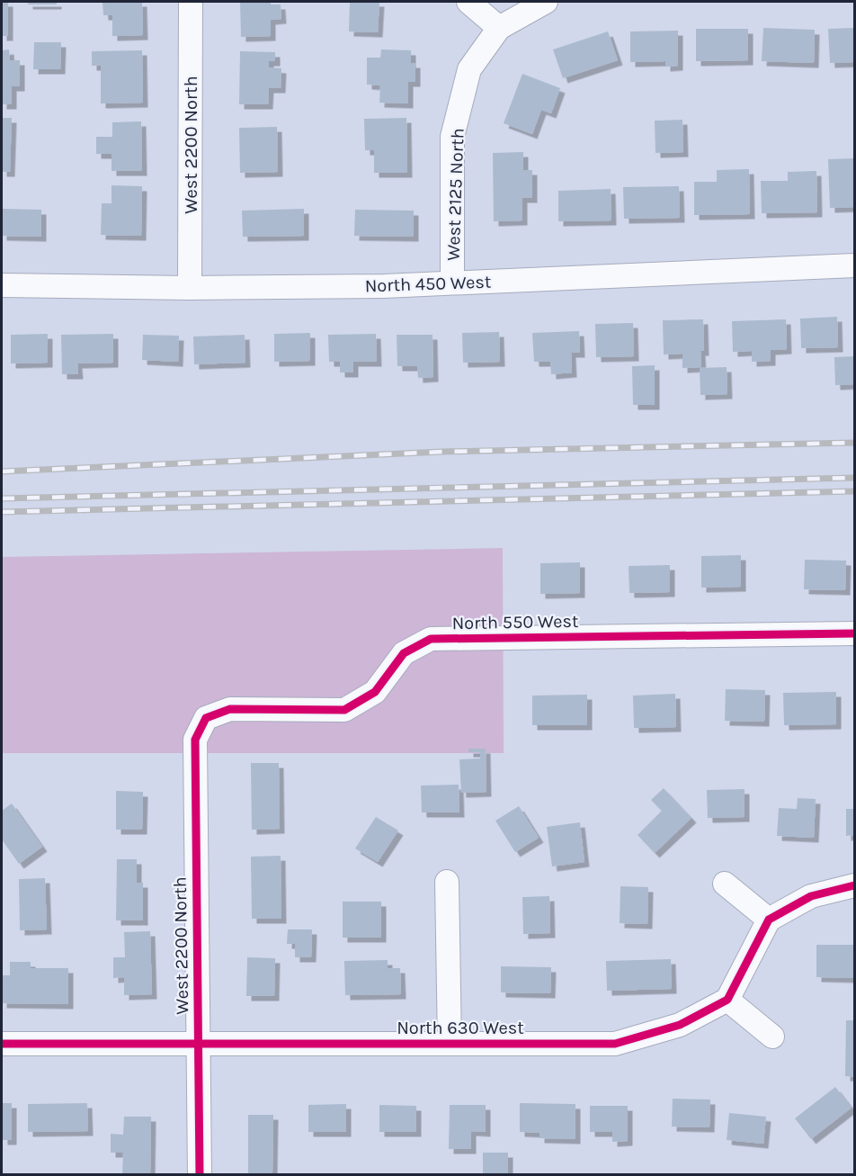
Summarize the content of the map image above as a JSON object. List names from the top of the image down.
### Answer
{
  "streets": {
    "street": [
      "West 2200 North",
      "West 2125 North",
      "North 450 West",
      "North 550 West",
      "North 630 West"
    ]
  },
  "crossings": [
    ["West 2200 North", "North 450 West"],
    ["West 2200 North", "North 550 West"],
    ["West 2200 North", "North 630 West"],
    ["West 2125 North", "North 450 West"]
  ]
}
